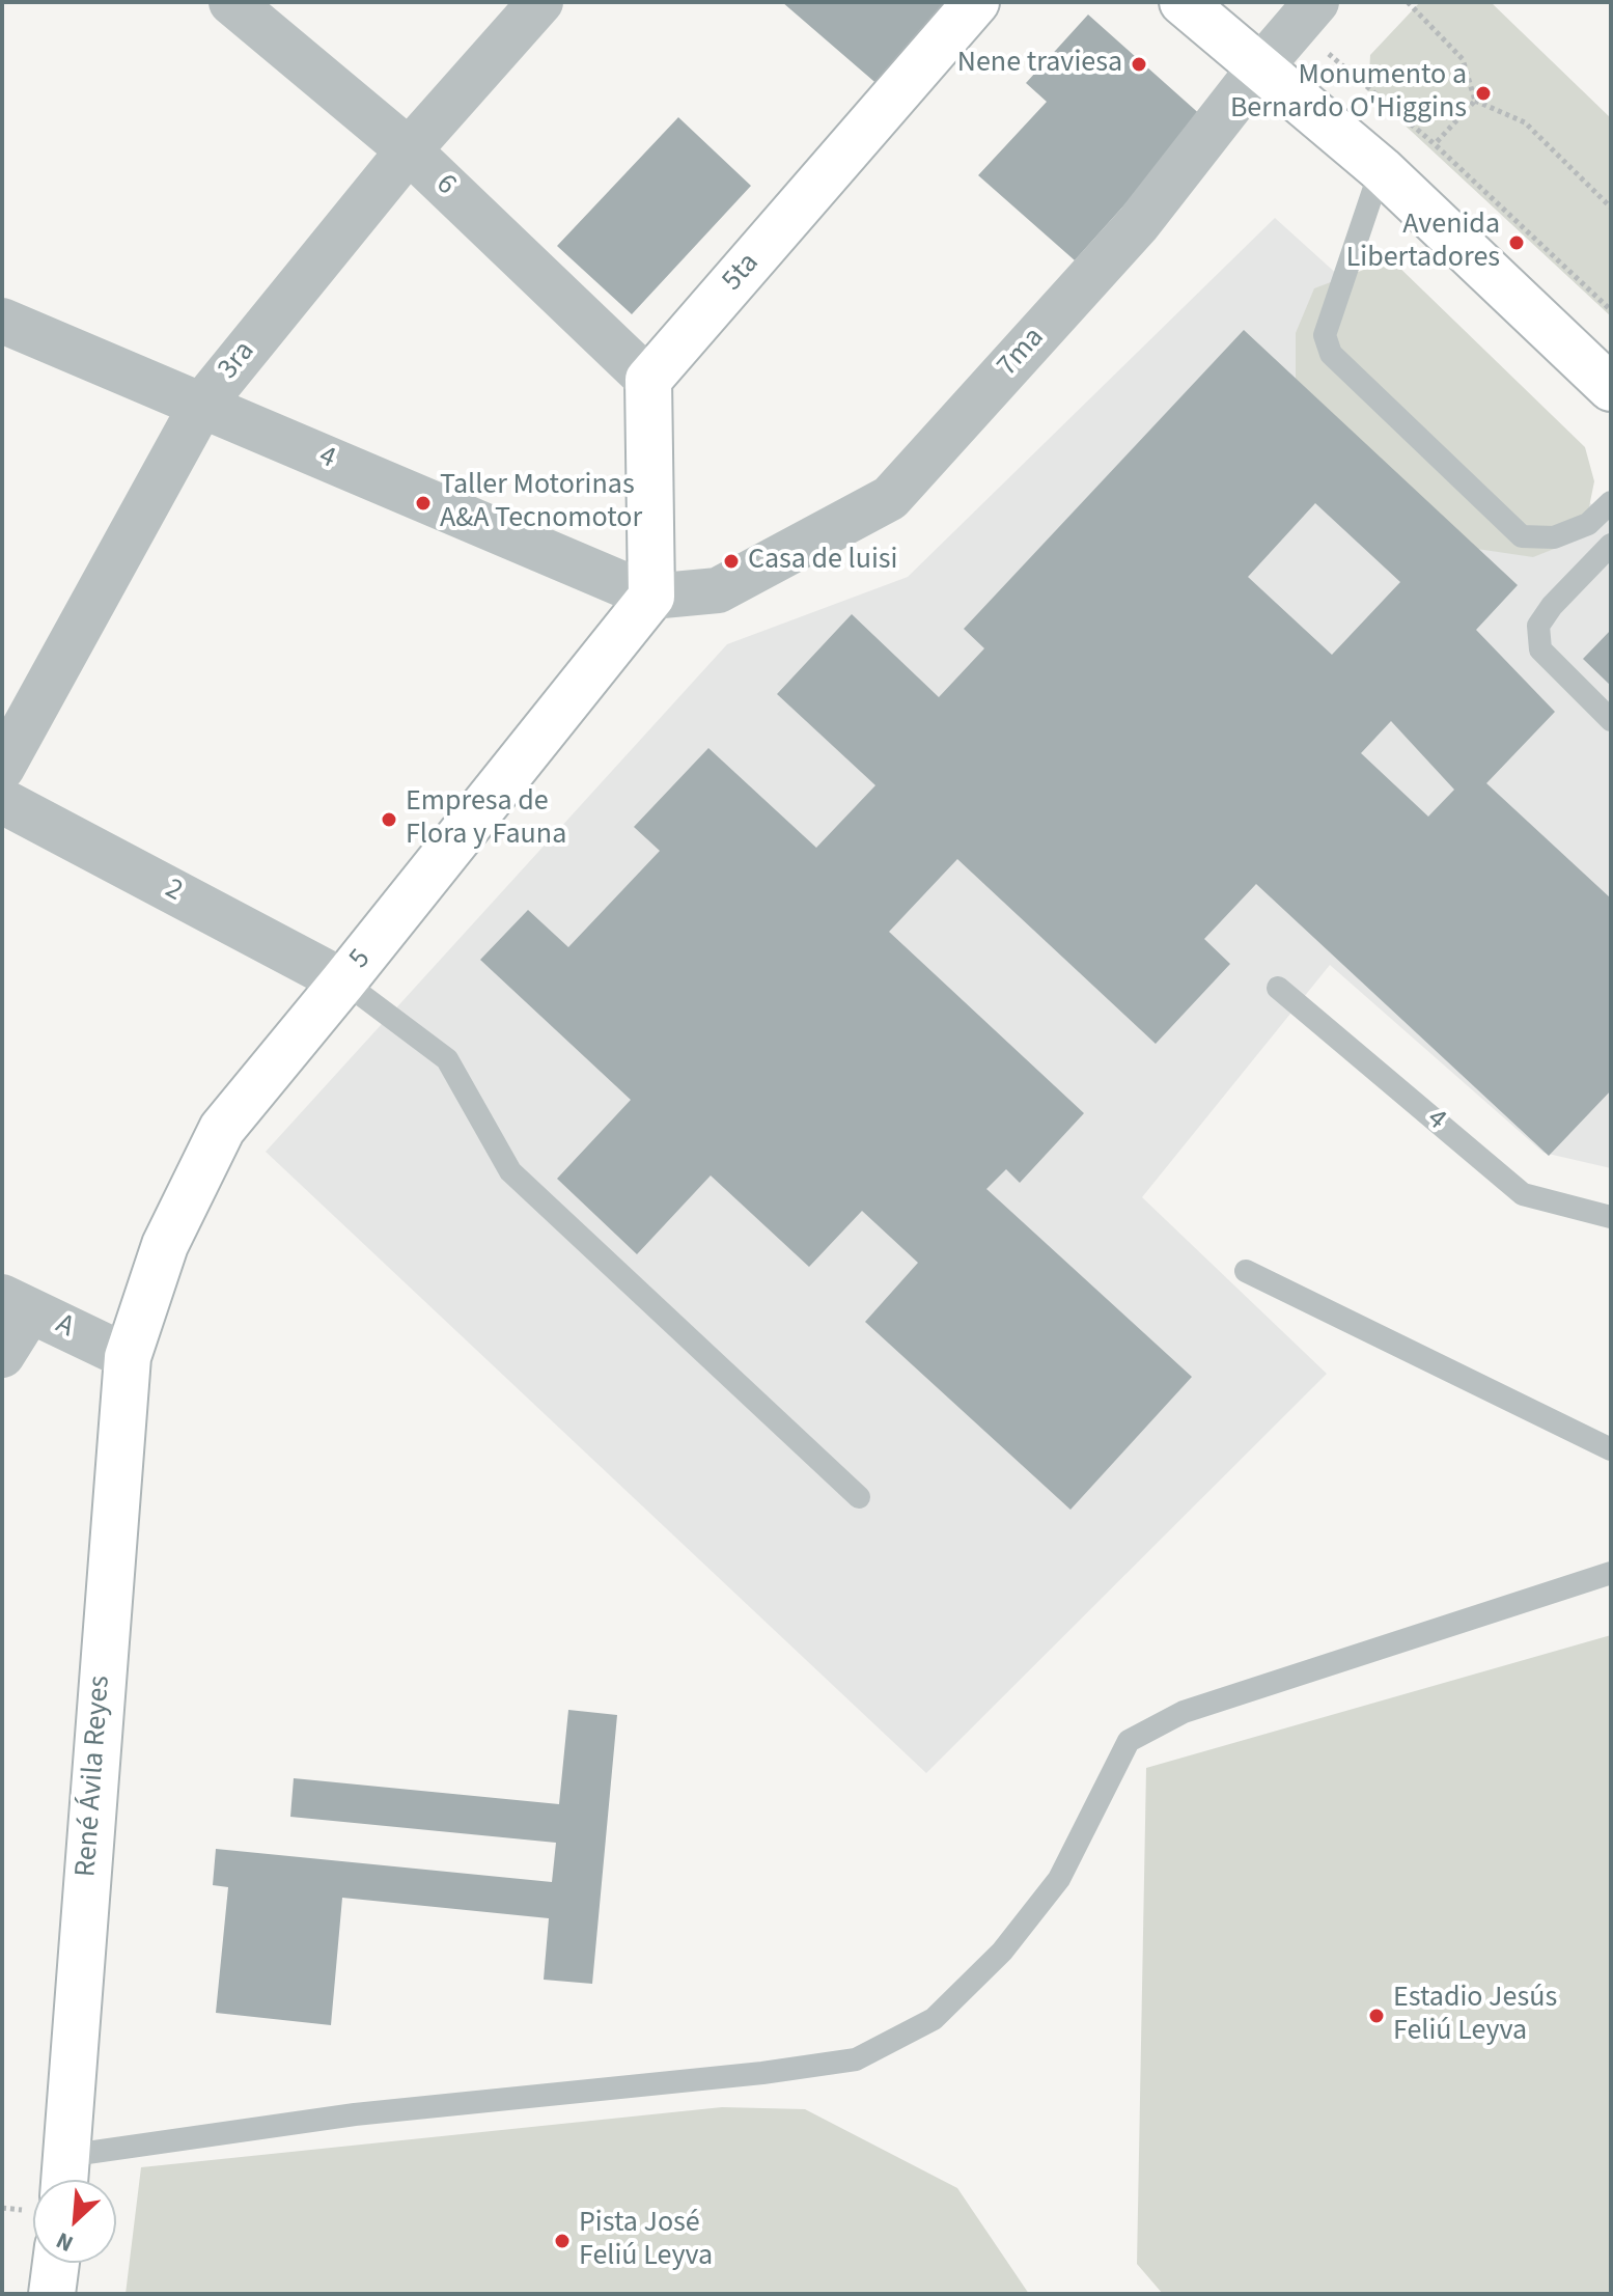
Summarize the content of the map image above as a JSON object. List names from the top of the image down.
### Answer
{
  "streets": {
    "street": [
      "6",
      "5ta",
      "7ma",
      "3ra",
      "4",
      "2",
      "5",
      "A",
      "René Ávila Reyes"
    ]
  },
  "crossings": [
    ["6", "5ta"],
    ["6", "3ra"],
    ["7ma", "4"],
    ["7ma", "5"],
    ["3ra", "4"],
    ["4", "5"],
    ["2", "5"],
    ["5", "A"],
    ["5", "René Ávila Reyes"],
    ["A", "René Ávila Reyes"]
  ],
  "places": [
    "Nene traviesa",
    "Monumento a Bernardo O'Higgins",
    "Avenida Libertadores",
    "Taller Motorinas A&A Tecnomotor",
    "Casa de luisi",
    "Empresa de Flora y Fauna",
    "Estadio Jesús Feliú Leyva",
    "Pista José Feliú Leyva"
  ],
  "north": "bottom left"
}
